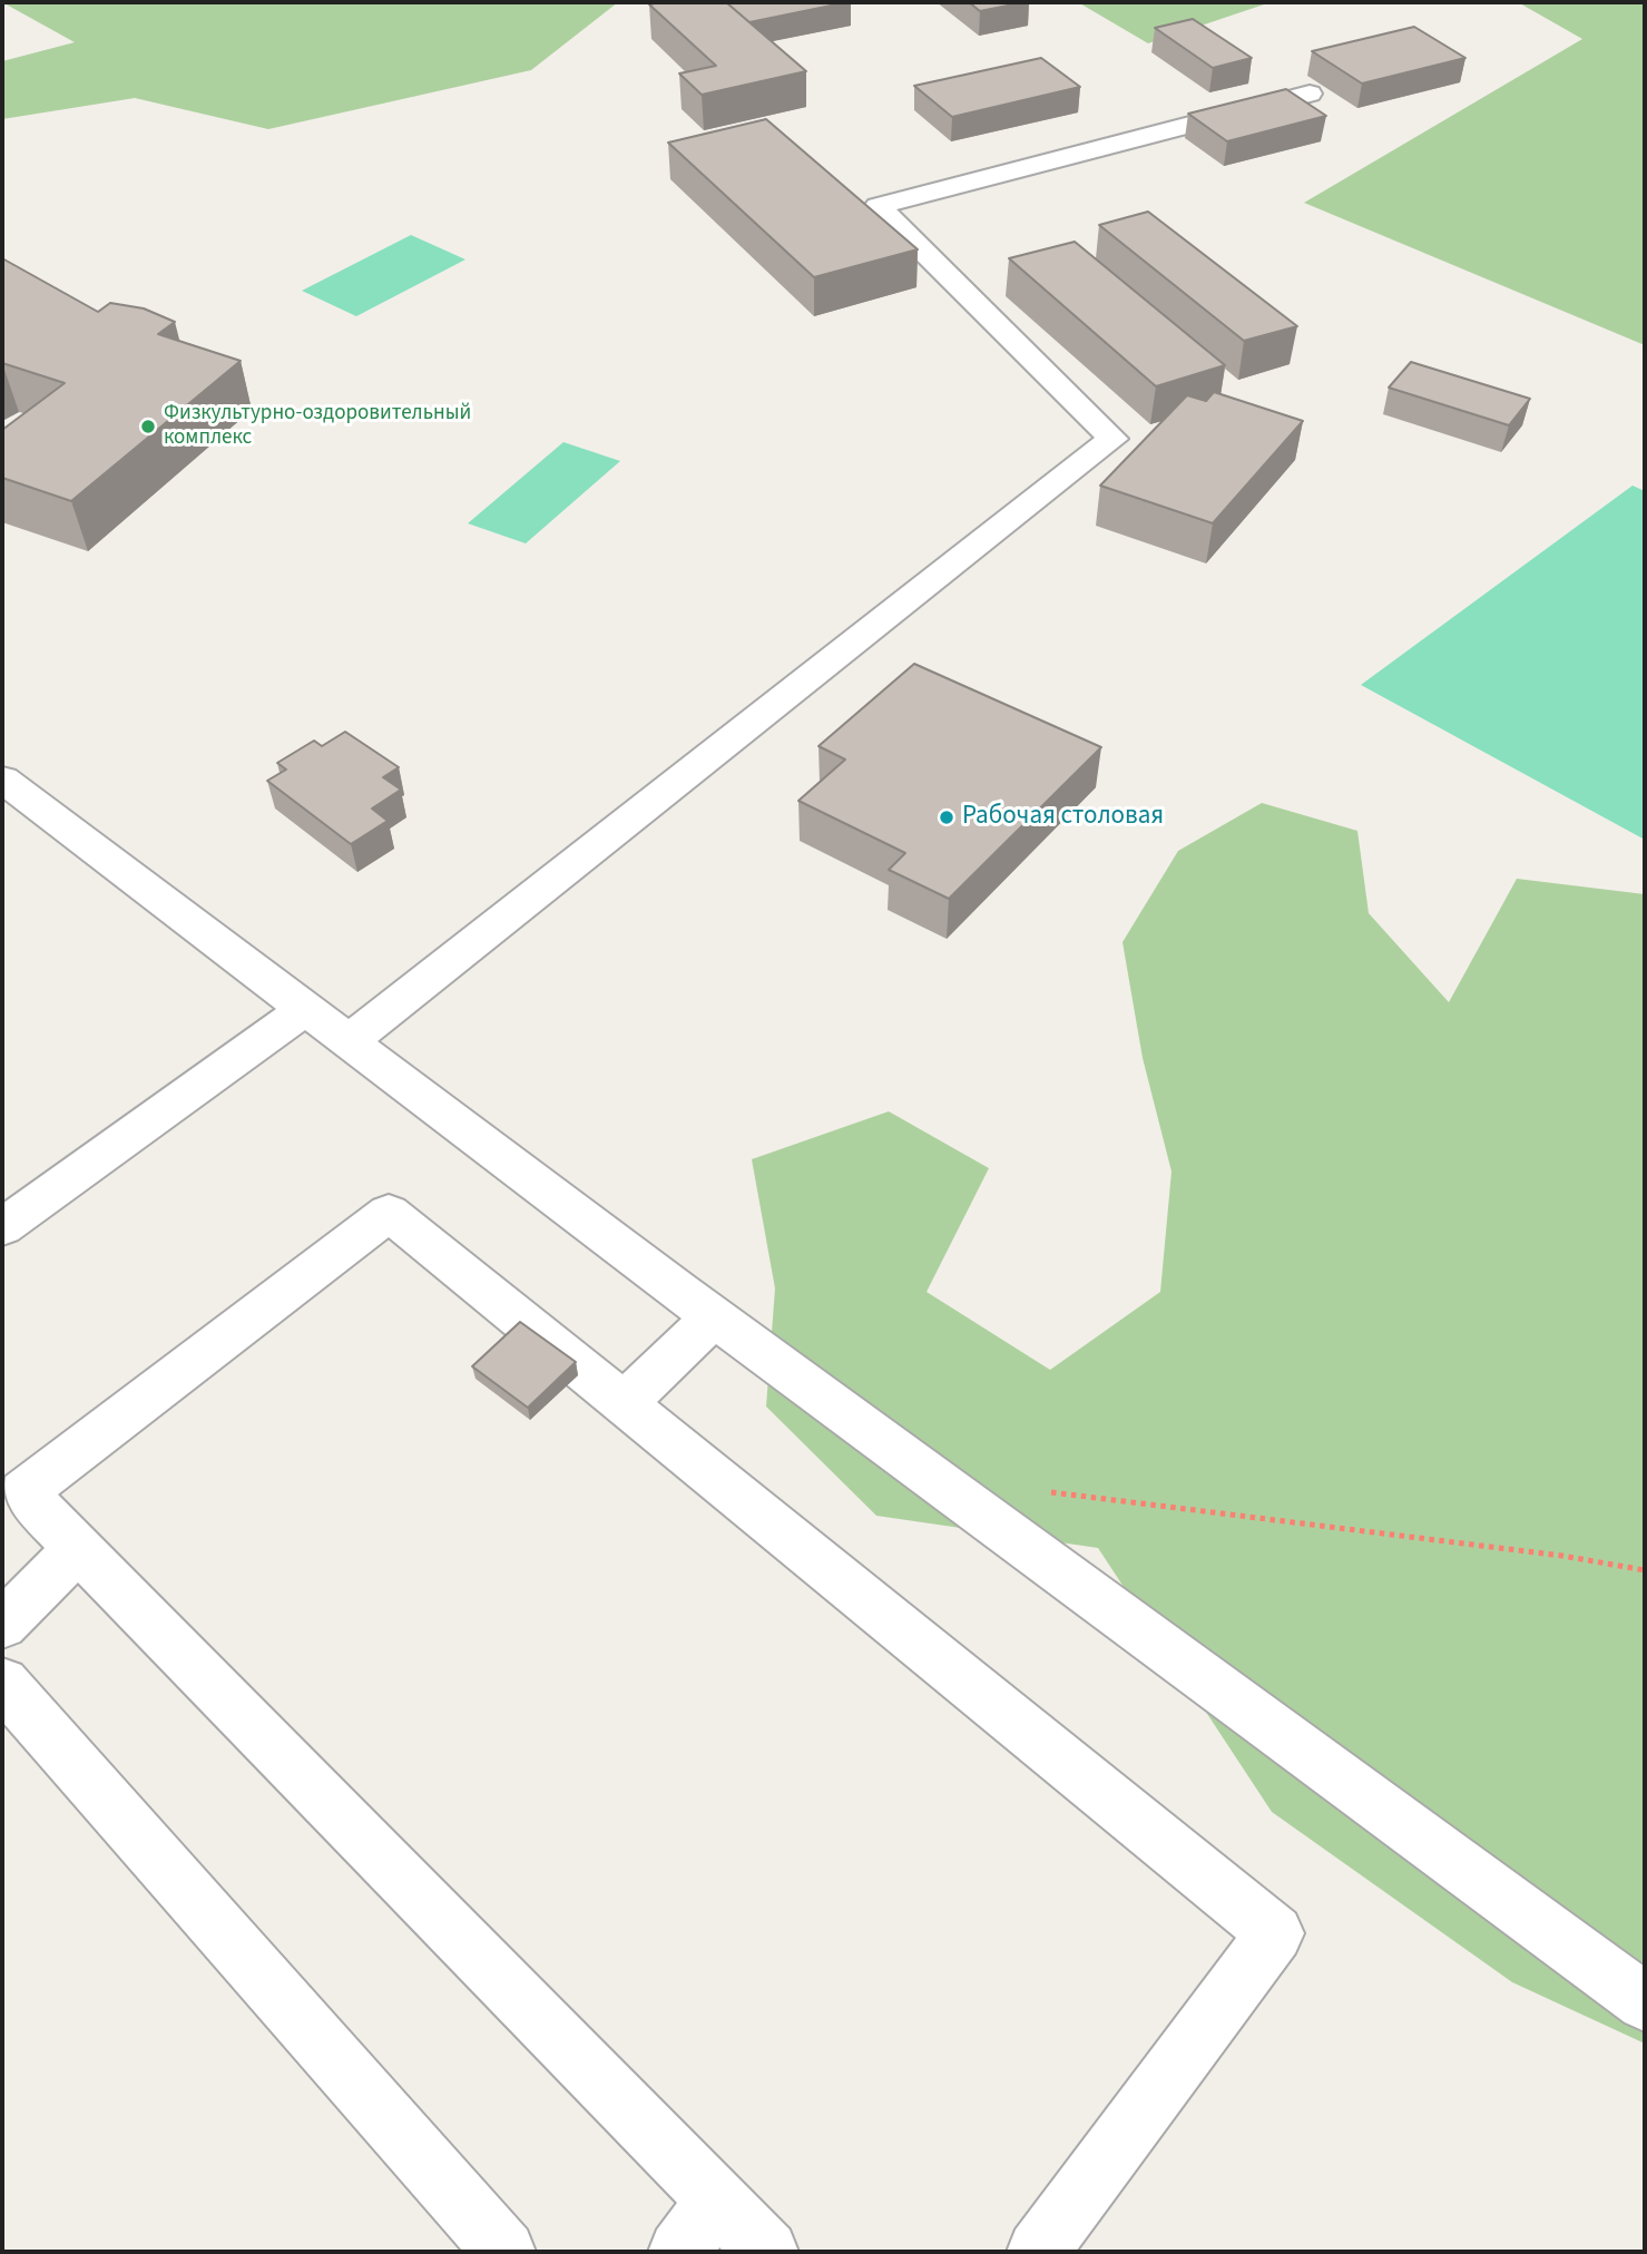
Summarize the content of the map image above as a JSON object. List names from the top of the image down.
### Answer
{
  "places": ["Физкультурно-оздоровительный комплекс", "Рабочая столовая"]
}
